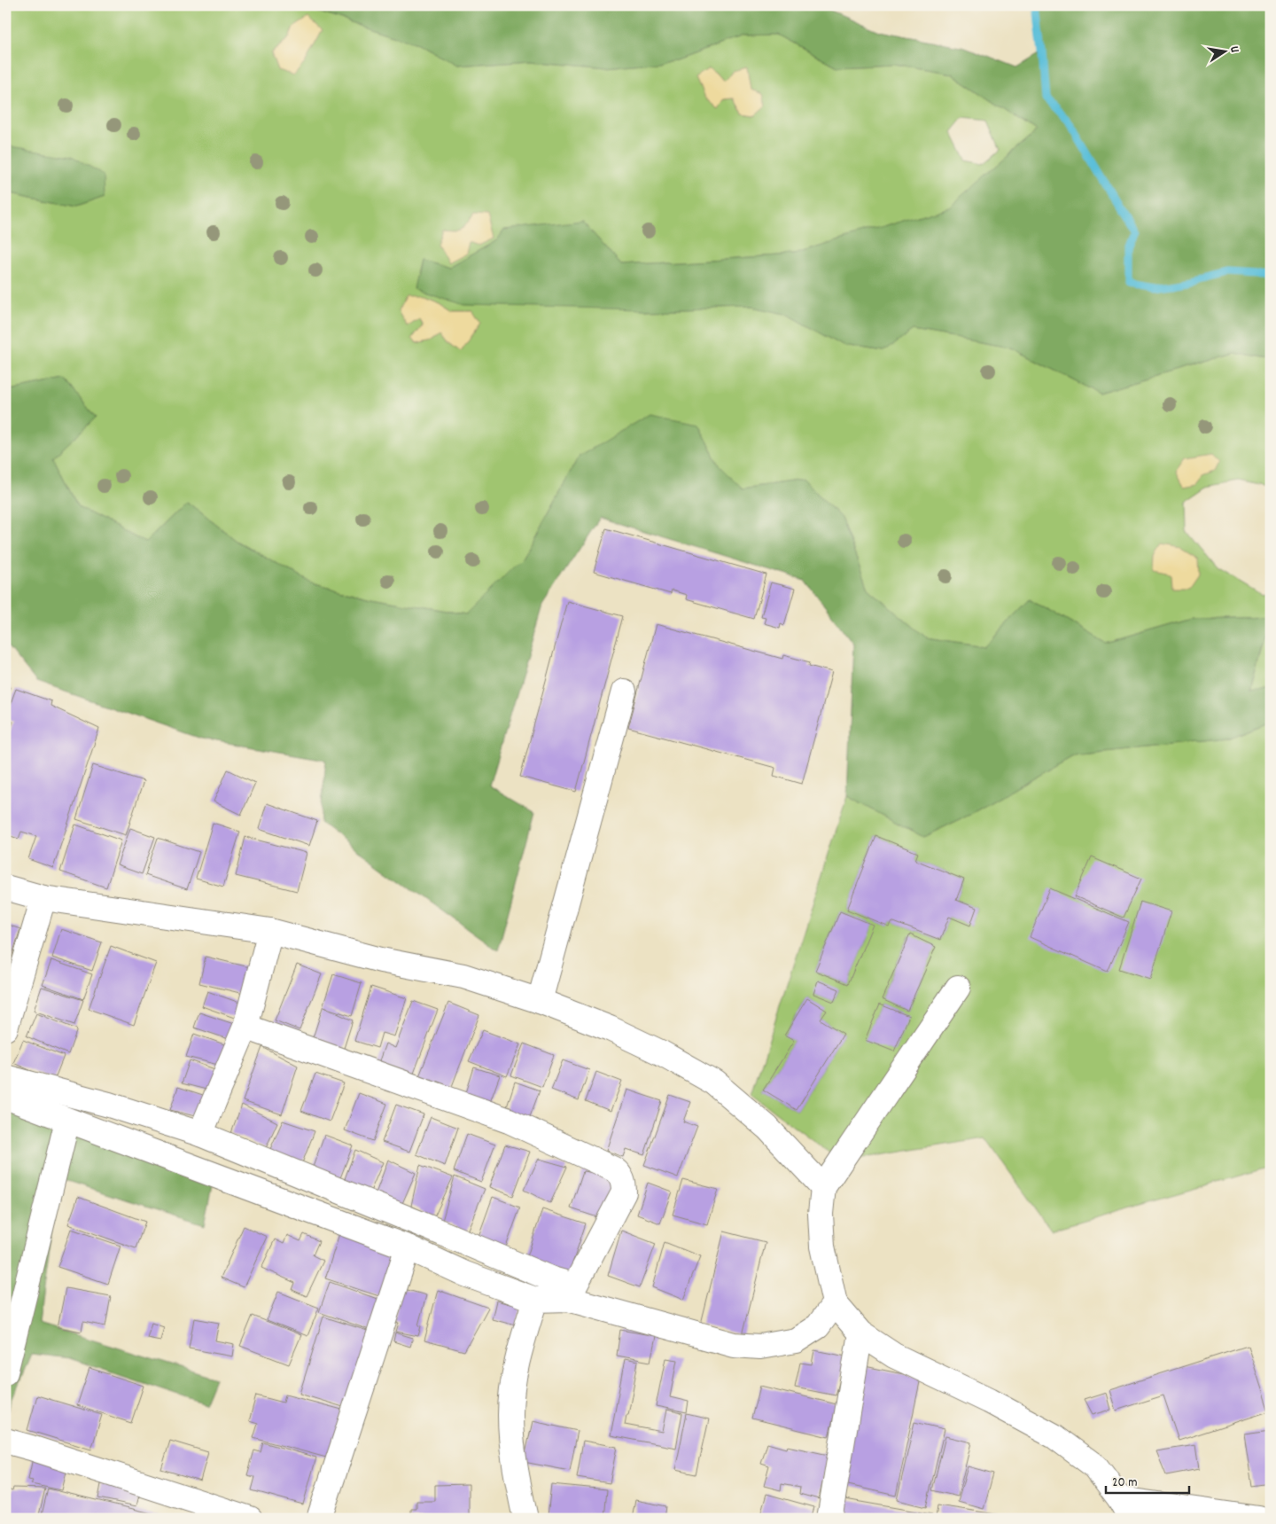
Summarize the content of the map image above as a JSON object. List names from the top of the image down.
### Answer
{
  "scale_bar": "20 m",
  "north": "right"
}
